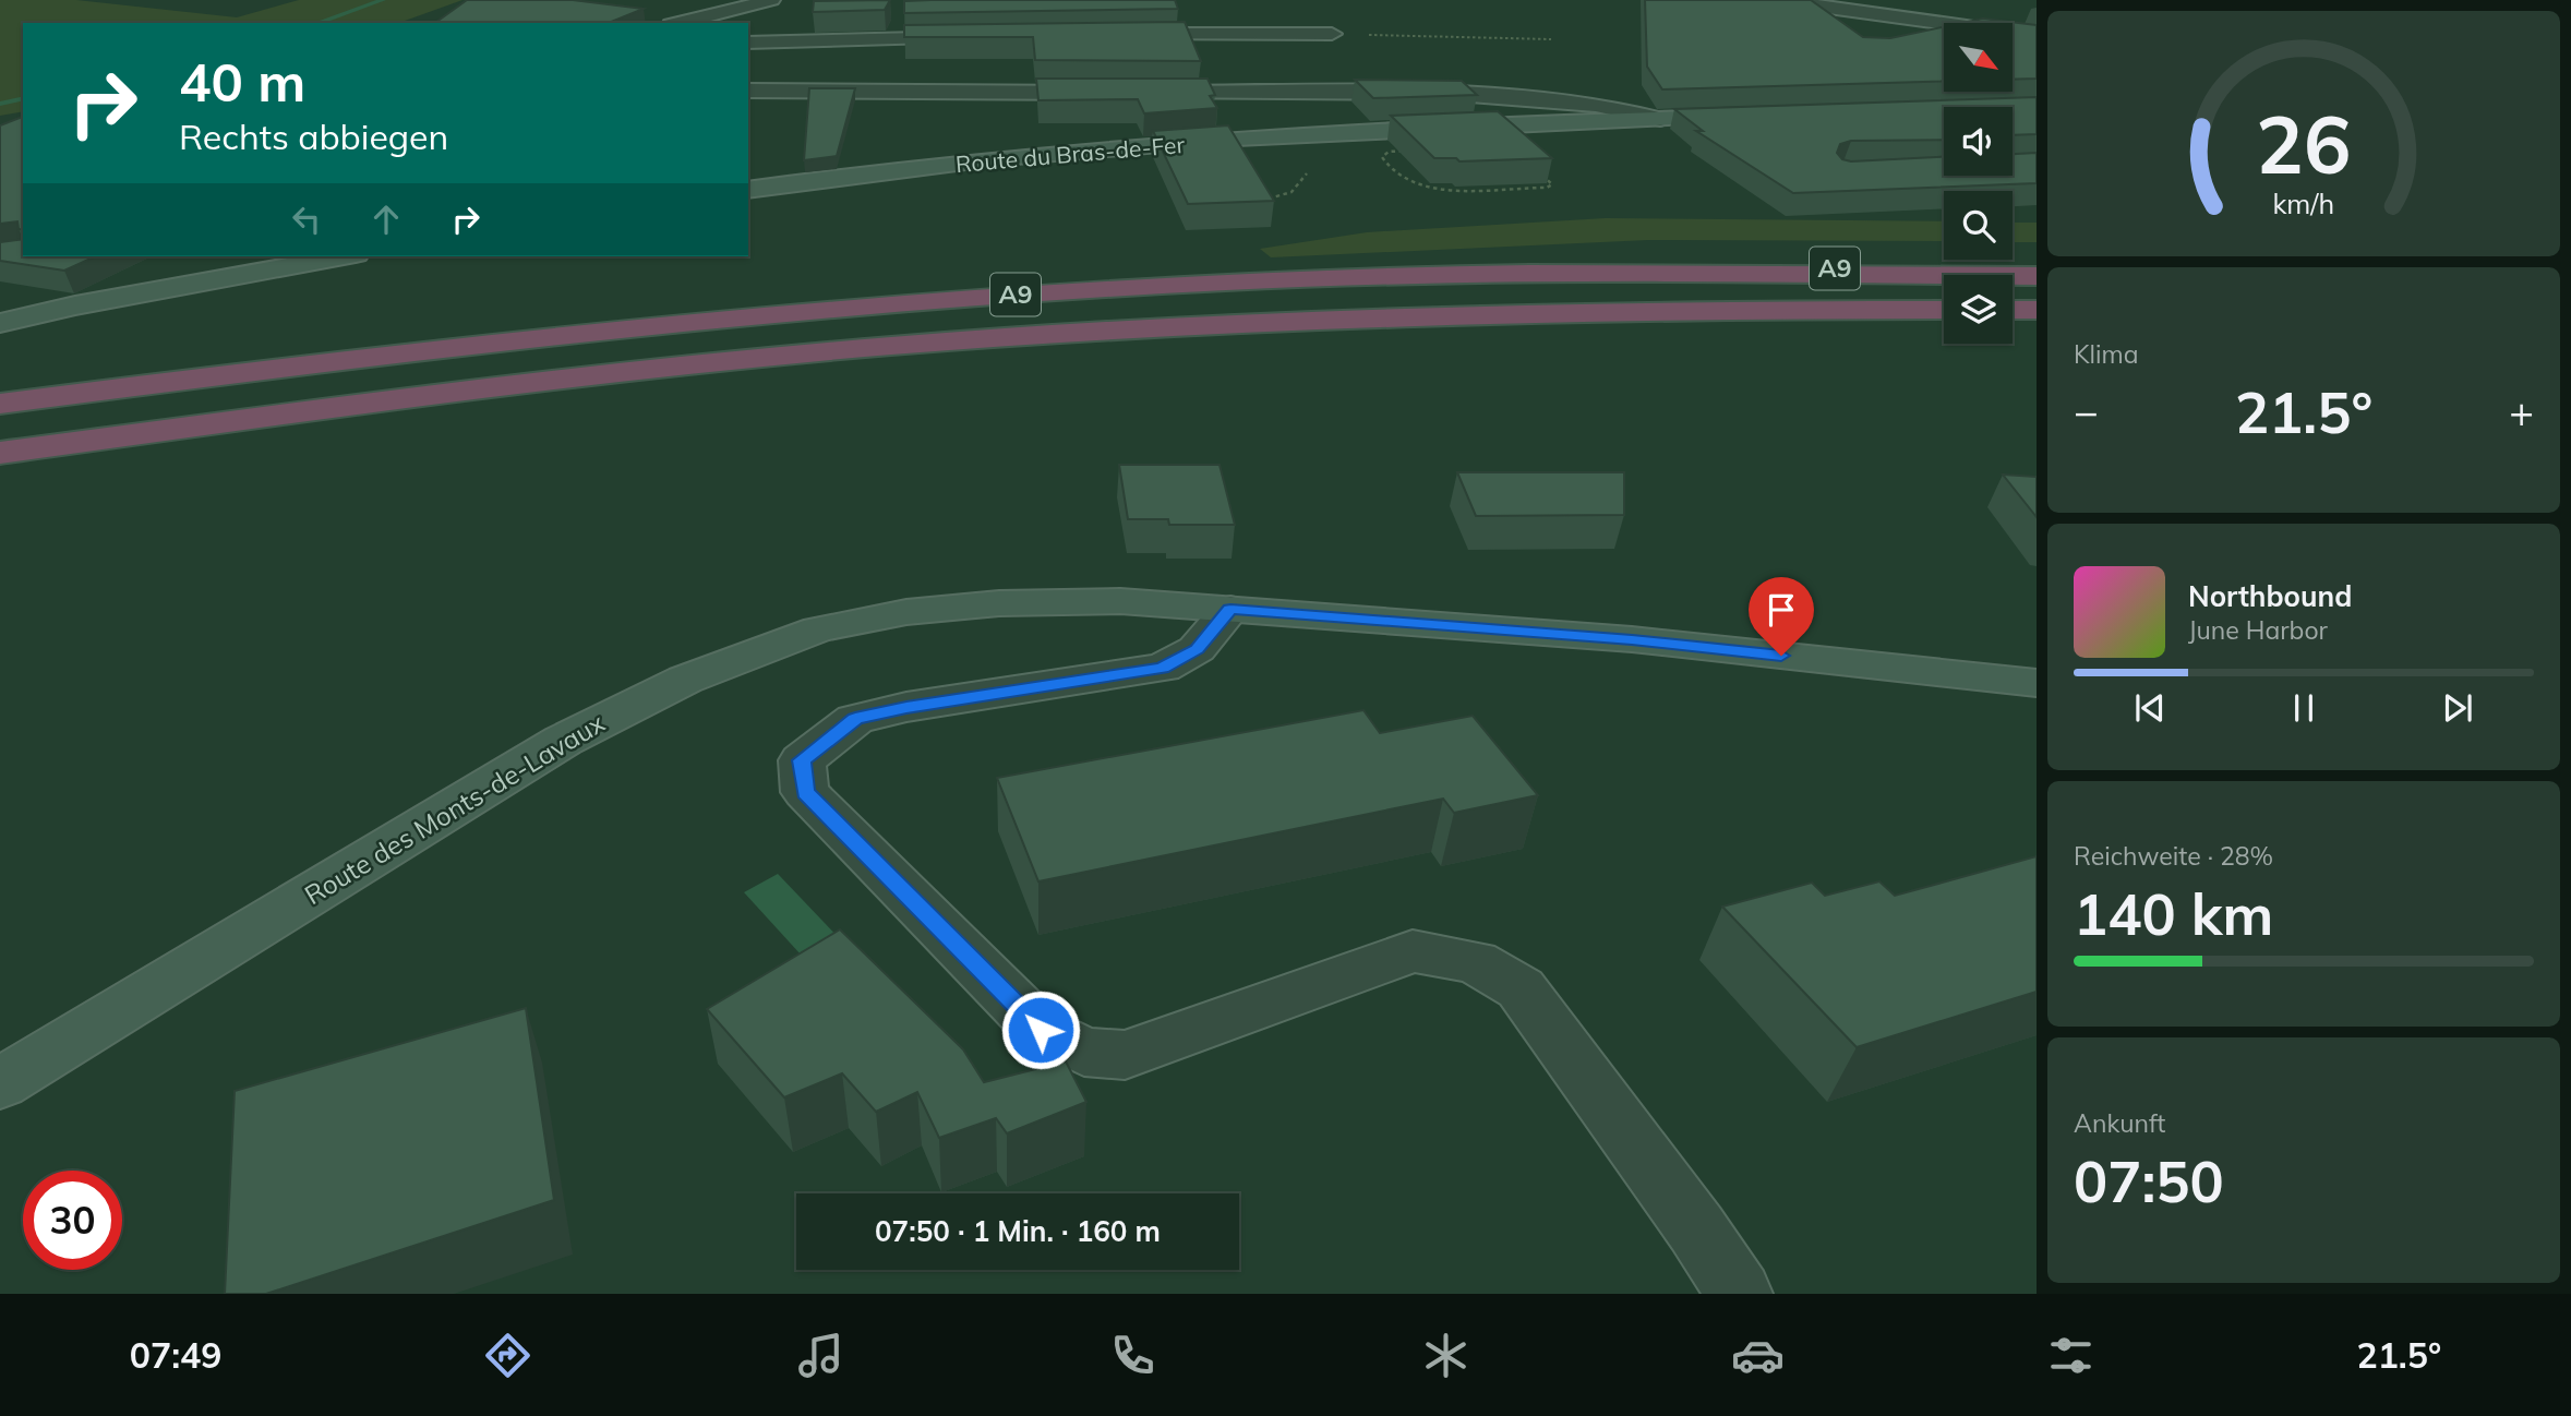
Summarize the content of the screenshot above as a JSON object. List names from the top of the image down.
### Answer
{
  "streets": {
    "highway": ["A9"],
    "street": ["Route du Bras-de-Fer", "Route des Monts-de-Lavaux"]
  },
  "north": "bottom right",
  "page": {
    "turn": ["40 m", "Rechts abbiegen"],
    "tile": [
      "Klima",
      ["Reichweite · 28%", "140 km"],
      ["Ankunft", "07:50"]
    ],
    "heat": ["−", "21.5°", "+"],
    "song": ["Northbound", "June Harbor"],
    "limit": "30",
    "trip": "07:50 · 1 Min. · 160 m",
    "tabs": ["07:49", "21.5°"],
    "gauge": ["26", "km/h"]
  }
}
